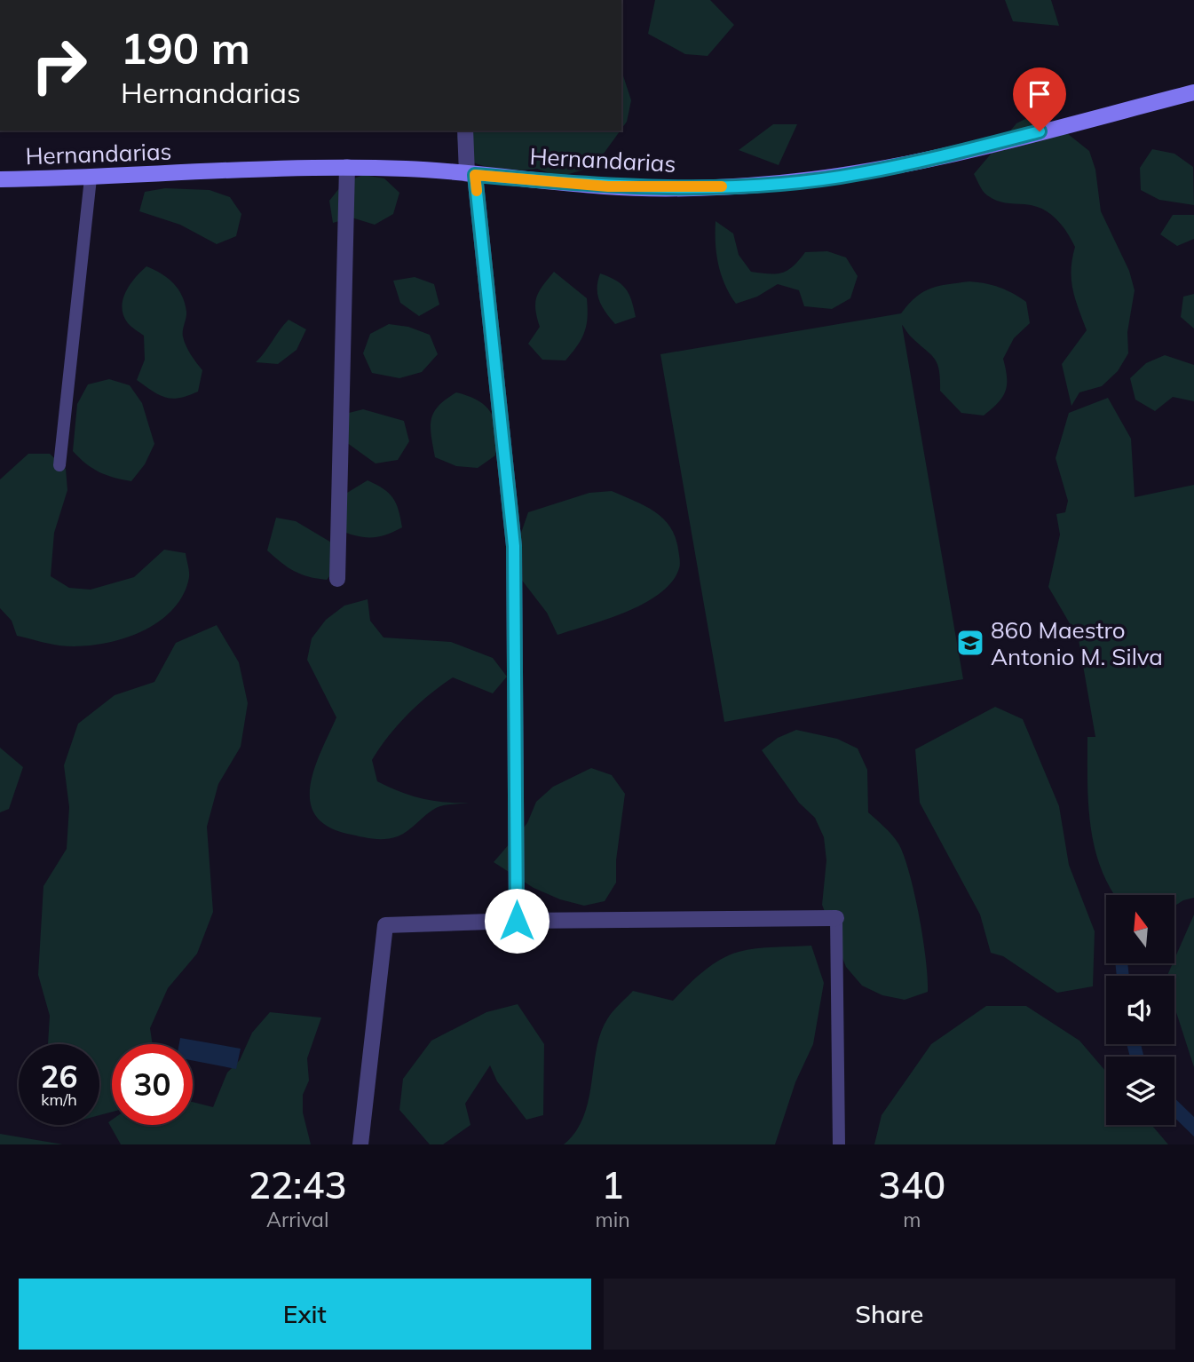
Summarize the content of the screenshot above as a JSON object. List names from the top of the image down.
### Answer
{
  "streets": {
    "street": ["Hernandarias"]
  },
  "places": {
    "school or university": ["860 Maestro Antonio M. Silva"]
  },
  "north": "top",
  "page": {
    "turn": ["190 m", "Hernandarias"],
    "speed": "26 km/h",
    "limit": "30",
    "eta": [
      "22:43",
      "Arrival",
      "1",
      "min",
      "340",
      "m"
    ],
    "buttons": ["Exit", "Share"]
  }
}
